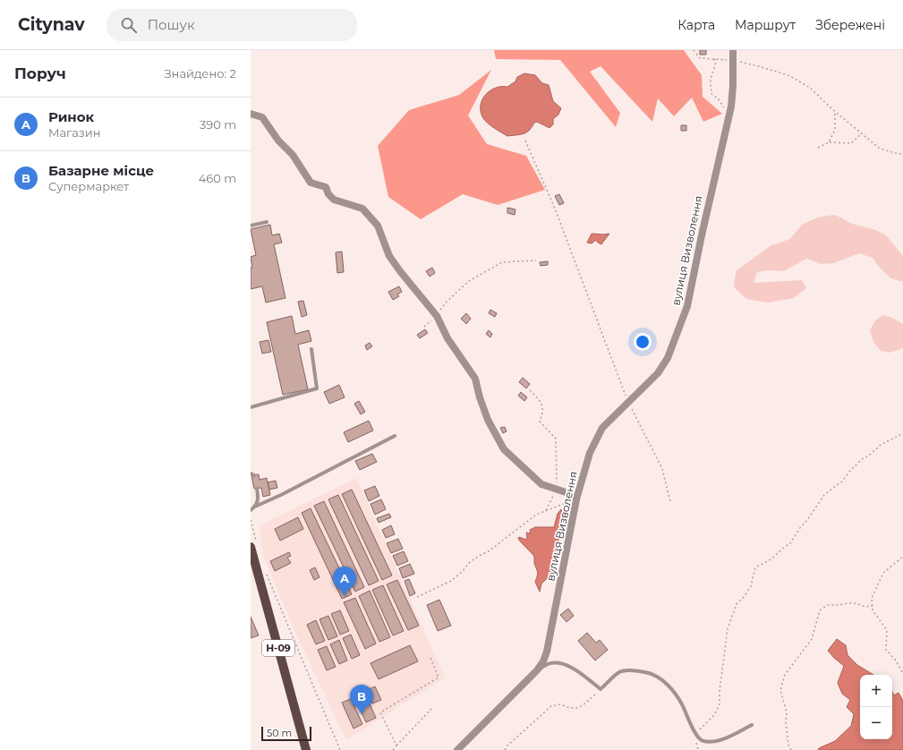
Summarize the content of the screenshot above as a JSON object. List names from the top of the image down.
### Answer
{
  "streets": {
    "main road": ["Н-09"],
    "street": ["вулиця Визволення"]
  },
  "scale_bar": "50 m",
  "page": {
    "header": "Citynav",
    "search": "Пошук",
    "nav": ["Карта", "Маршрут", "Збережені"],
    "heading": ["Поруч", "Знайдено: 2"],
    "list": [
      {
        "mark": "A",
        "name": "Ринок",
        "note": "Магазин",
        "value": "390 m"
      },
      {
        "mark": "B",
        "name": "Базарне місце",
        "note": "Супермаркет",
        "value": "460 m"
      }
    ],
    "pins": ["A", "B"],
    "map_buttons": ["+", "−"],
    "scale": "50 m"
  }
}
